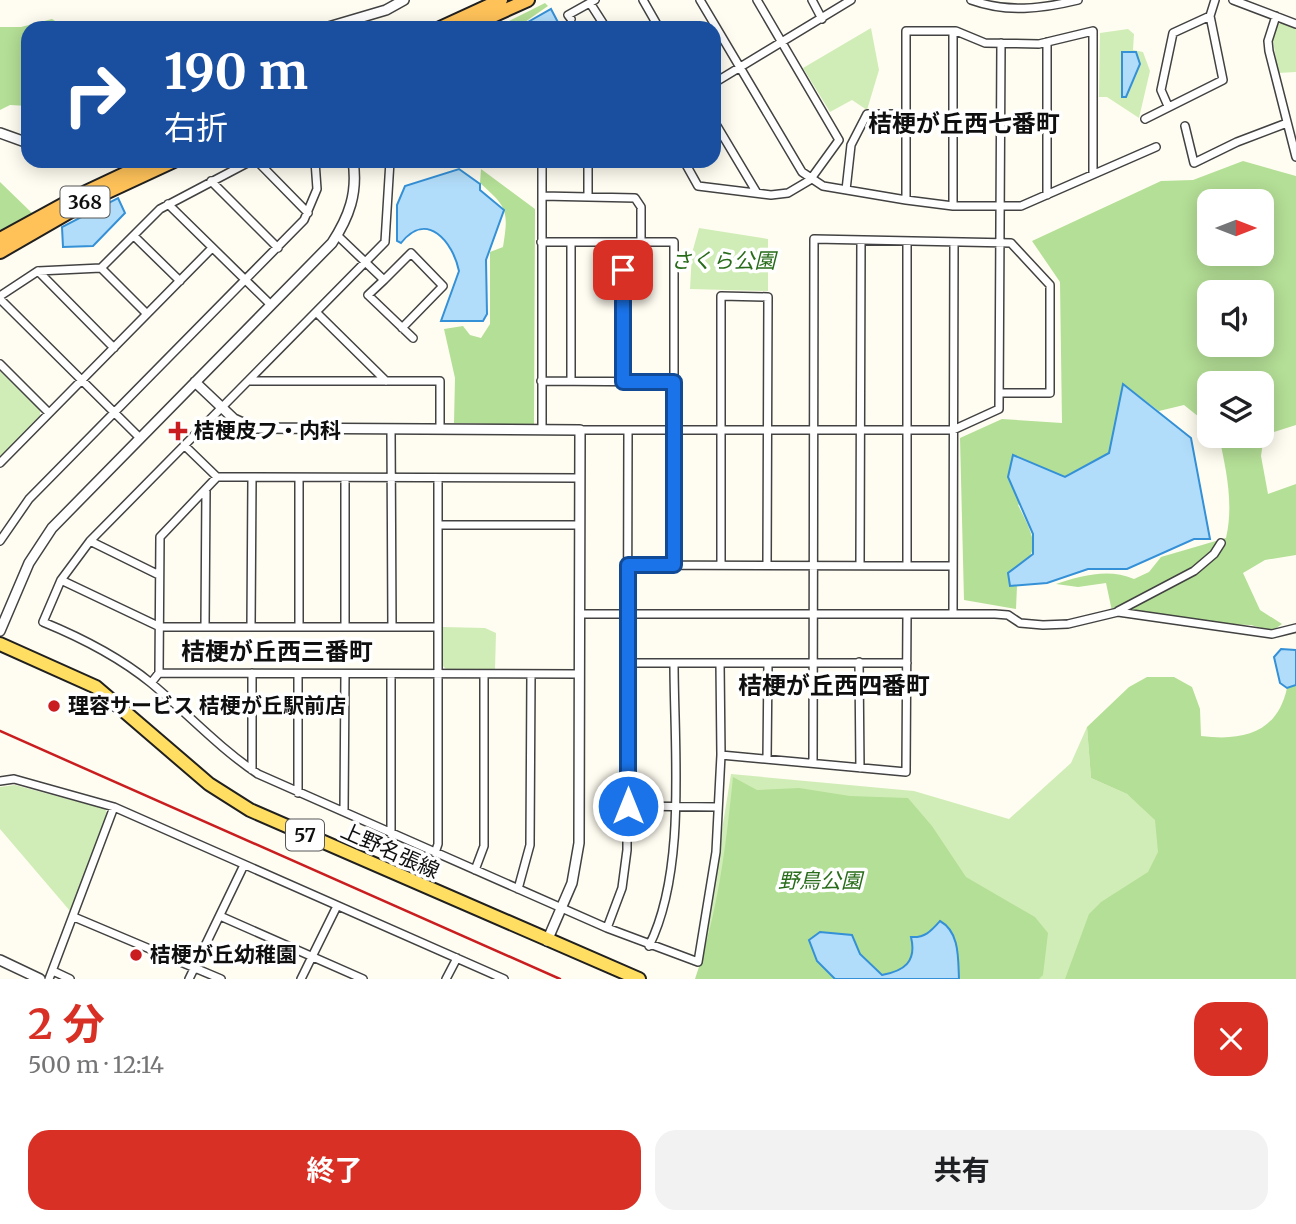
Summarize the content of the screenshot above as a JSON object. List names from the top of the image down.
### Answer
{
  "streets": {
    "highway": ["368"],
    "main road": ["57", "上野名張線"]
  },
  "districts": ["桔梗が丘西七番町", "桔梗が丘西三番町", "桔梗が丘西四番町"],
  "parks": ["さくら公園", "野鳥公園"],
  "places": {
    "health": ["桔梗皮フ・内科"],
    "other": ["理容サービス 桔梗が丘駅前店", "桔梗が丘幼稚園"]
  },
  "north": "right",
  "page": {
    "turn": ["190 m", "右折"],
    "heading": ["2 分", "500 m · 12:14"],
    "buttons": ["終了", "共有"]
  }
}
